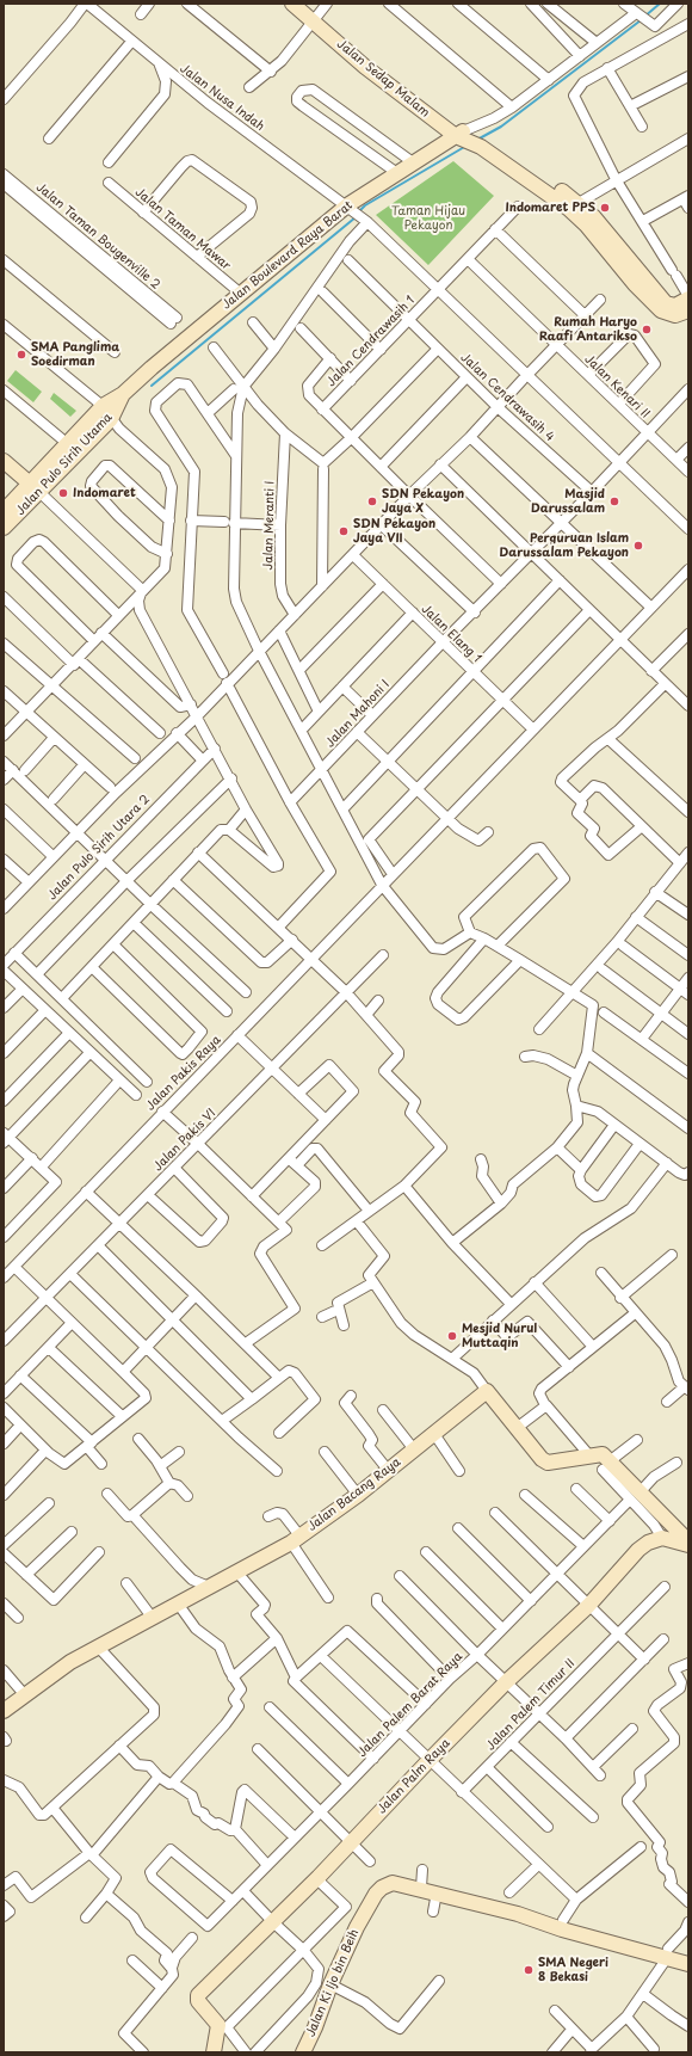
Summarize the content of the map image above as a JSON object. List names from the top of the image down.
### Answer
{
  "streets": {
    "street": [
      "Jalan Sedap Malam",
      "Jalan Nusa Indah",
      "Jalan Taman Mawar",
      "Jalan Taman Bougenville 2",
      "Jalan Boulevard Raya Barat",
      "Jalan Cendrawasih 1",
      "Jalan Kenari II",
      "Jalan Cendrawasih 4",
      "Jalan Pulo Sirih Utama",
      "Jalan Meranti I",
      "Jalan Elang 1",
      "Jalan Mahoni I",
      "Jalan Pulo Sirih Utara 2",
      "Jalan Pakis Raya",
      "Jalan Pakis VI",
      "Jalan Bacang Raya",
      "Jalan Palem Barat Raya",
      "Jalan Palem Timur II",
      "Jalan Palm Raya",
      "Jalan Ki Ijo bin Beih"
    ]
  },
  "crossings": [
    ["Jalan Sedap Malam", "Jalan Boulevard Raya Barat"],
    ["Jalan Nusa Indah", "Jalan Boulevard Raya Barat"],
    ["Jalan Nusa Indah", "Jalan Cendrawasih 1"],
    ["Jalan Nusa Indah", "Jalan Mahoni I"],
    ["Jalan Taman Mawar", "Jalan Boulevard Raya Barat"],
    ["Jalan Boulevard Raya Barat", "Jalan Pulo Sirih Utama"],
    ["Jalan Cendrawasih 1", "Jalan Kenari II"],
    ["Jalan Cendrawasih 1", "Jalan Cendrawasih 4"],
    ["Jalan Kenari II", "Jalan Mahoni I"],
    ["Jalan Cendrawasih 4", "Jalan Mahoni I"],
    ["Jalan Elang 1", "Jalan Mahoni I"],
    ["Jalan Elang 1", "Jalan Pakis Raya"]
  ],
  "parks": ["Taman Hijau Pekayon"],
  "places": [
    "Indomaret PPS",
    "Rumah Haryo Raafi Antarikso",
    "SMA Panglima Soedirman",
    "Indomaret",
    "SDN Pekayon Jaya X",
    "Masjid Darussalam",
    "SDN Pekayon Jaya VII",
    "Perguruan Islam Darussalam Pekayon",
    "Mesjid Nurul Muttaqin",
    "SMA Negeri 8 Bekasi"
  ]
}
